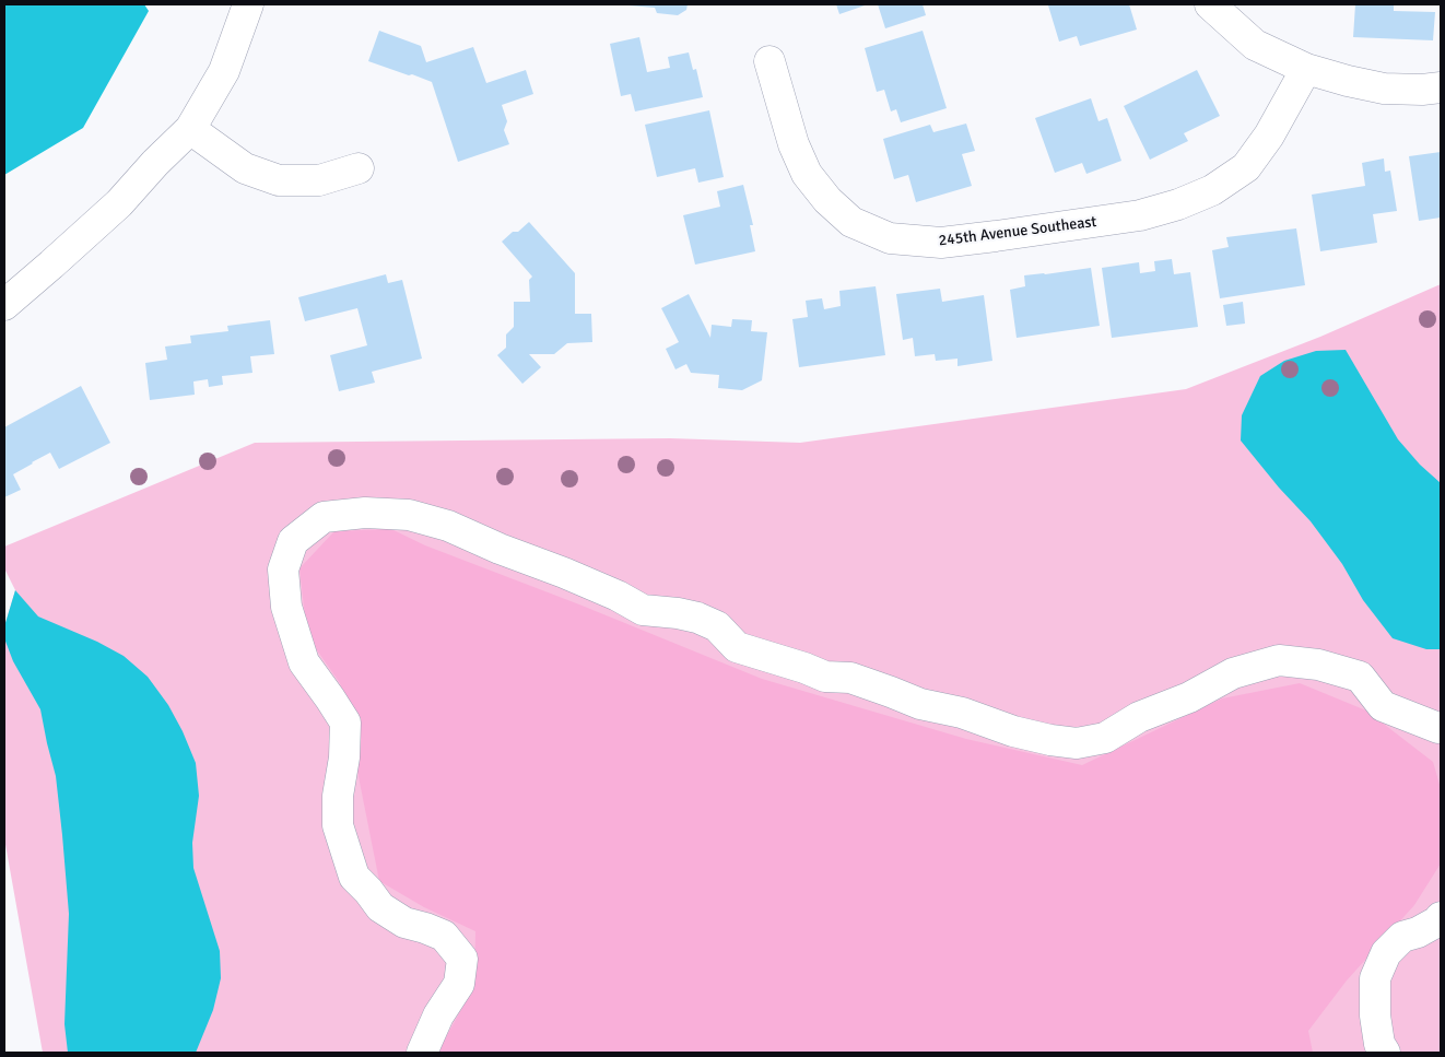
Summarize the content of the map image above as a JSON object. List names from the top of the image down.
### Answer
{
  "streets": {
    "street": ["245th Avenue Southeast"]
  }
}
